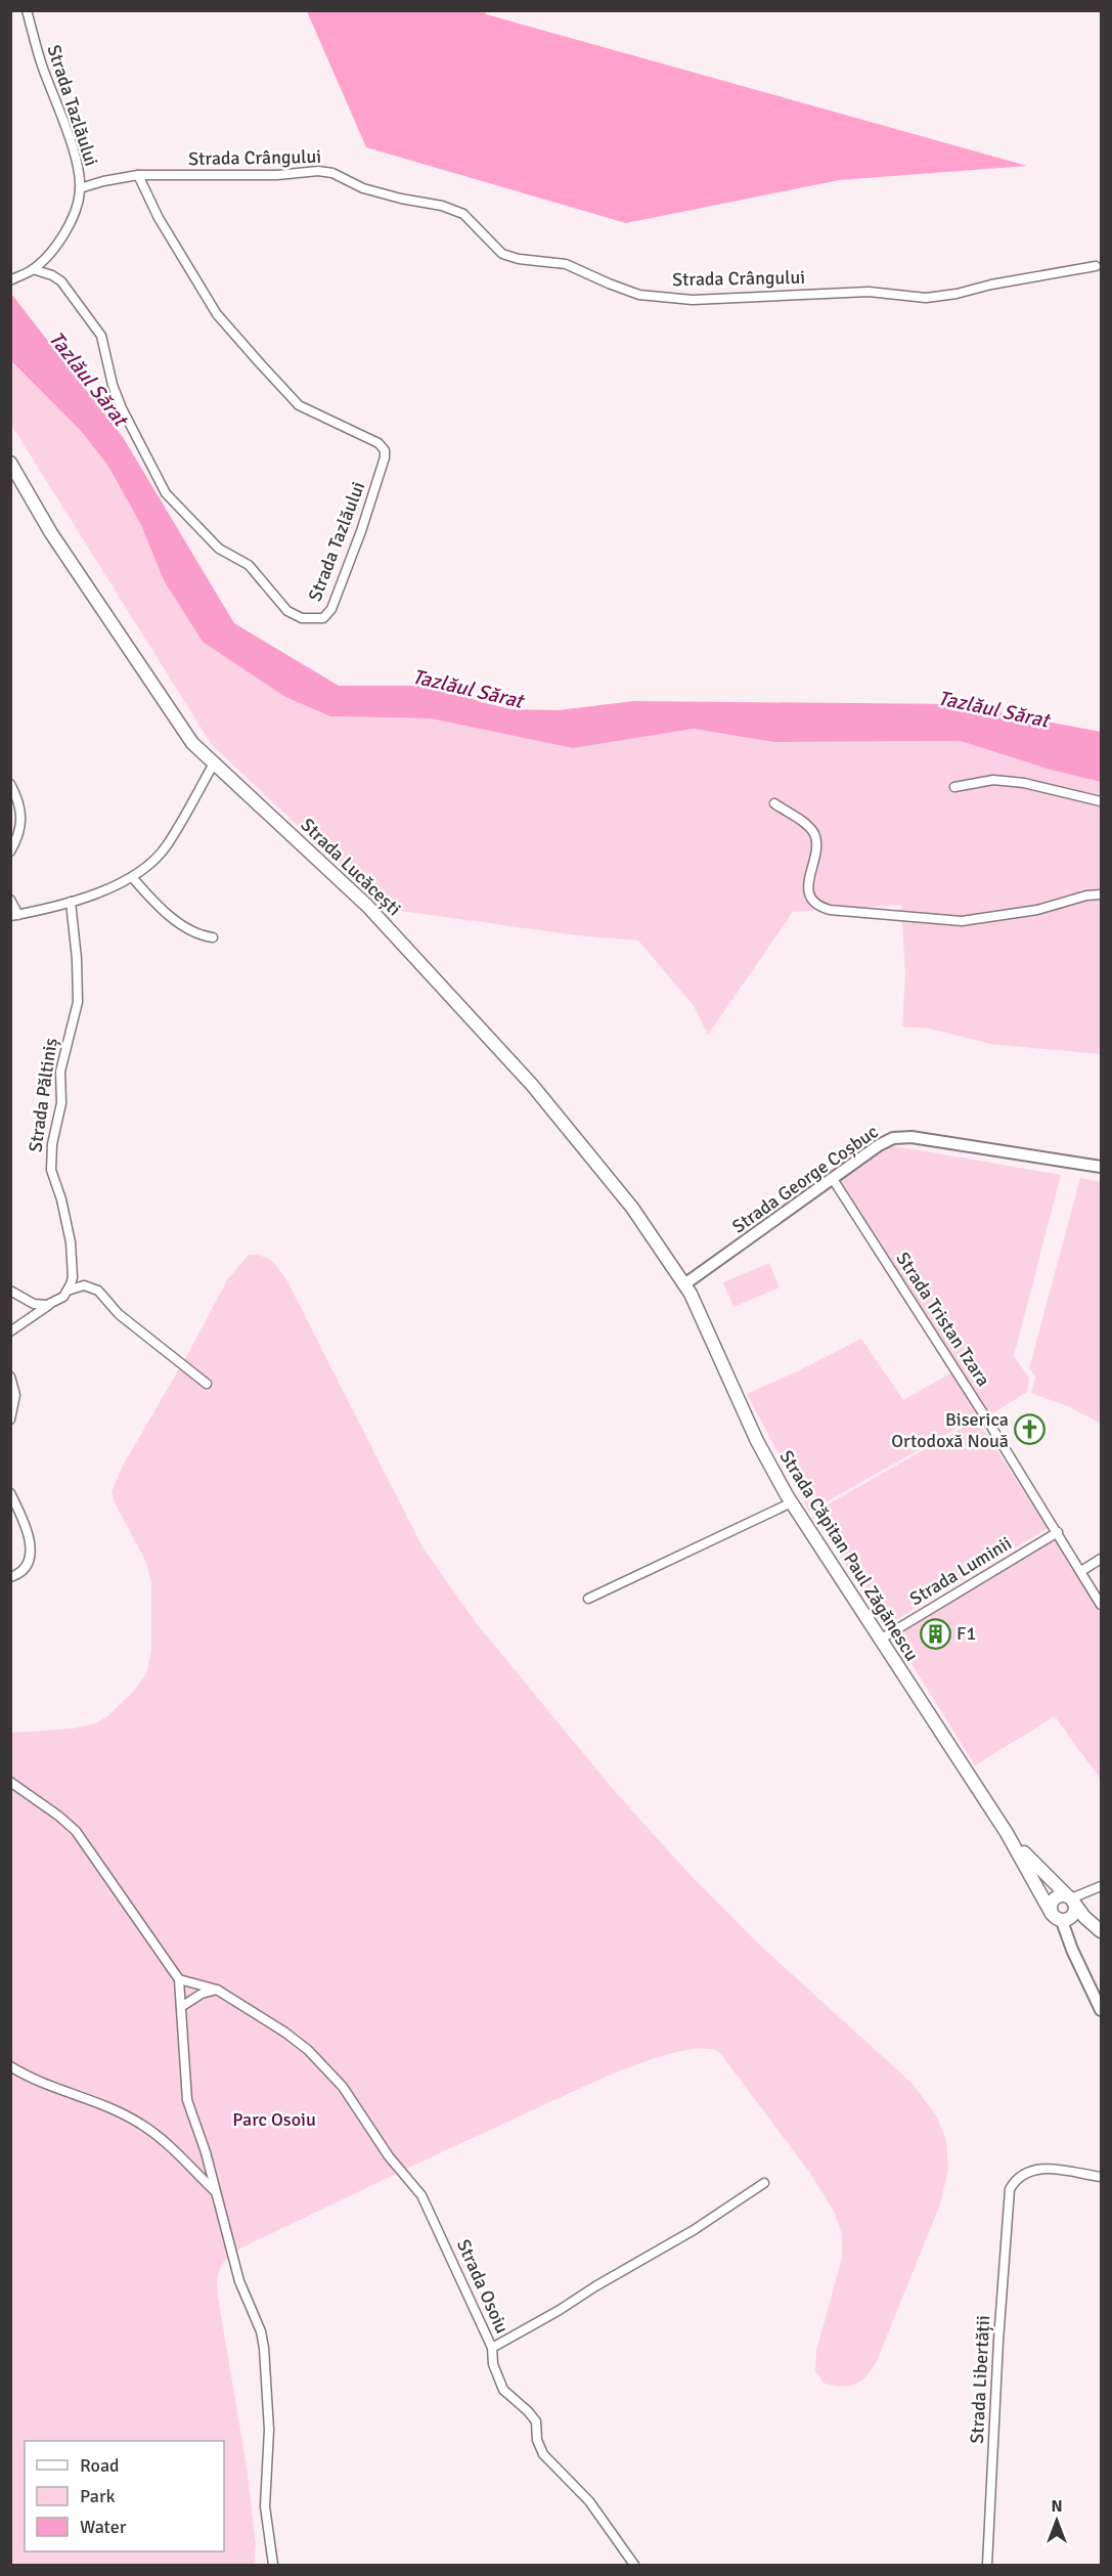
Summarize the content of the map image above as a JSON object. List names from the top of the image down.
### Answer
{
  "streets": {
    "main road": ["Strada Lucăcești", "Strada Căpitan Paul Zăgănescu"],
    "street": [
      "Strada Tazlăului",
      "Strada Crângului",
      "Strada Păltiniș",
      "Strada George Coșbuc",
      "Strada Tristan Tzara",
      "Strada Luminii",
      "Strada Osoiu",
      "Strada Libertății"
    ]
  },
  "crossings": [
    ["Strada Tazlăului", "Strada Crângului"],
    ["Strada Lucăcești", "Strada George Coșbuc"],
    ["Strada Lucăcești", "Strada Căpitan Paul Zăgănescu"],
    ["Strada George Coșbuc", "Strada Tristan Tzara"],
    ["Strada George Coșbuc", "Strada Căpitan Paul Zăgănescu"],
    ["Strada Tristan Tzara", "Strada Luminii"],
    ["Strada Căpitan Paul Zăgănescu", "Strada Luminii"]
  ],
  "water": ["Tazlăul Sărat"],
  "parks": ["Parc Osoiu"],
  "places": {
    "church": ["Biserica Ortodoxă Nouă"],
    "building": ["F1"]
  },
  "legend": ["Road", "Park", "Water"],
  "north": "top"
}
